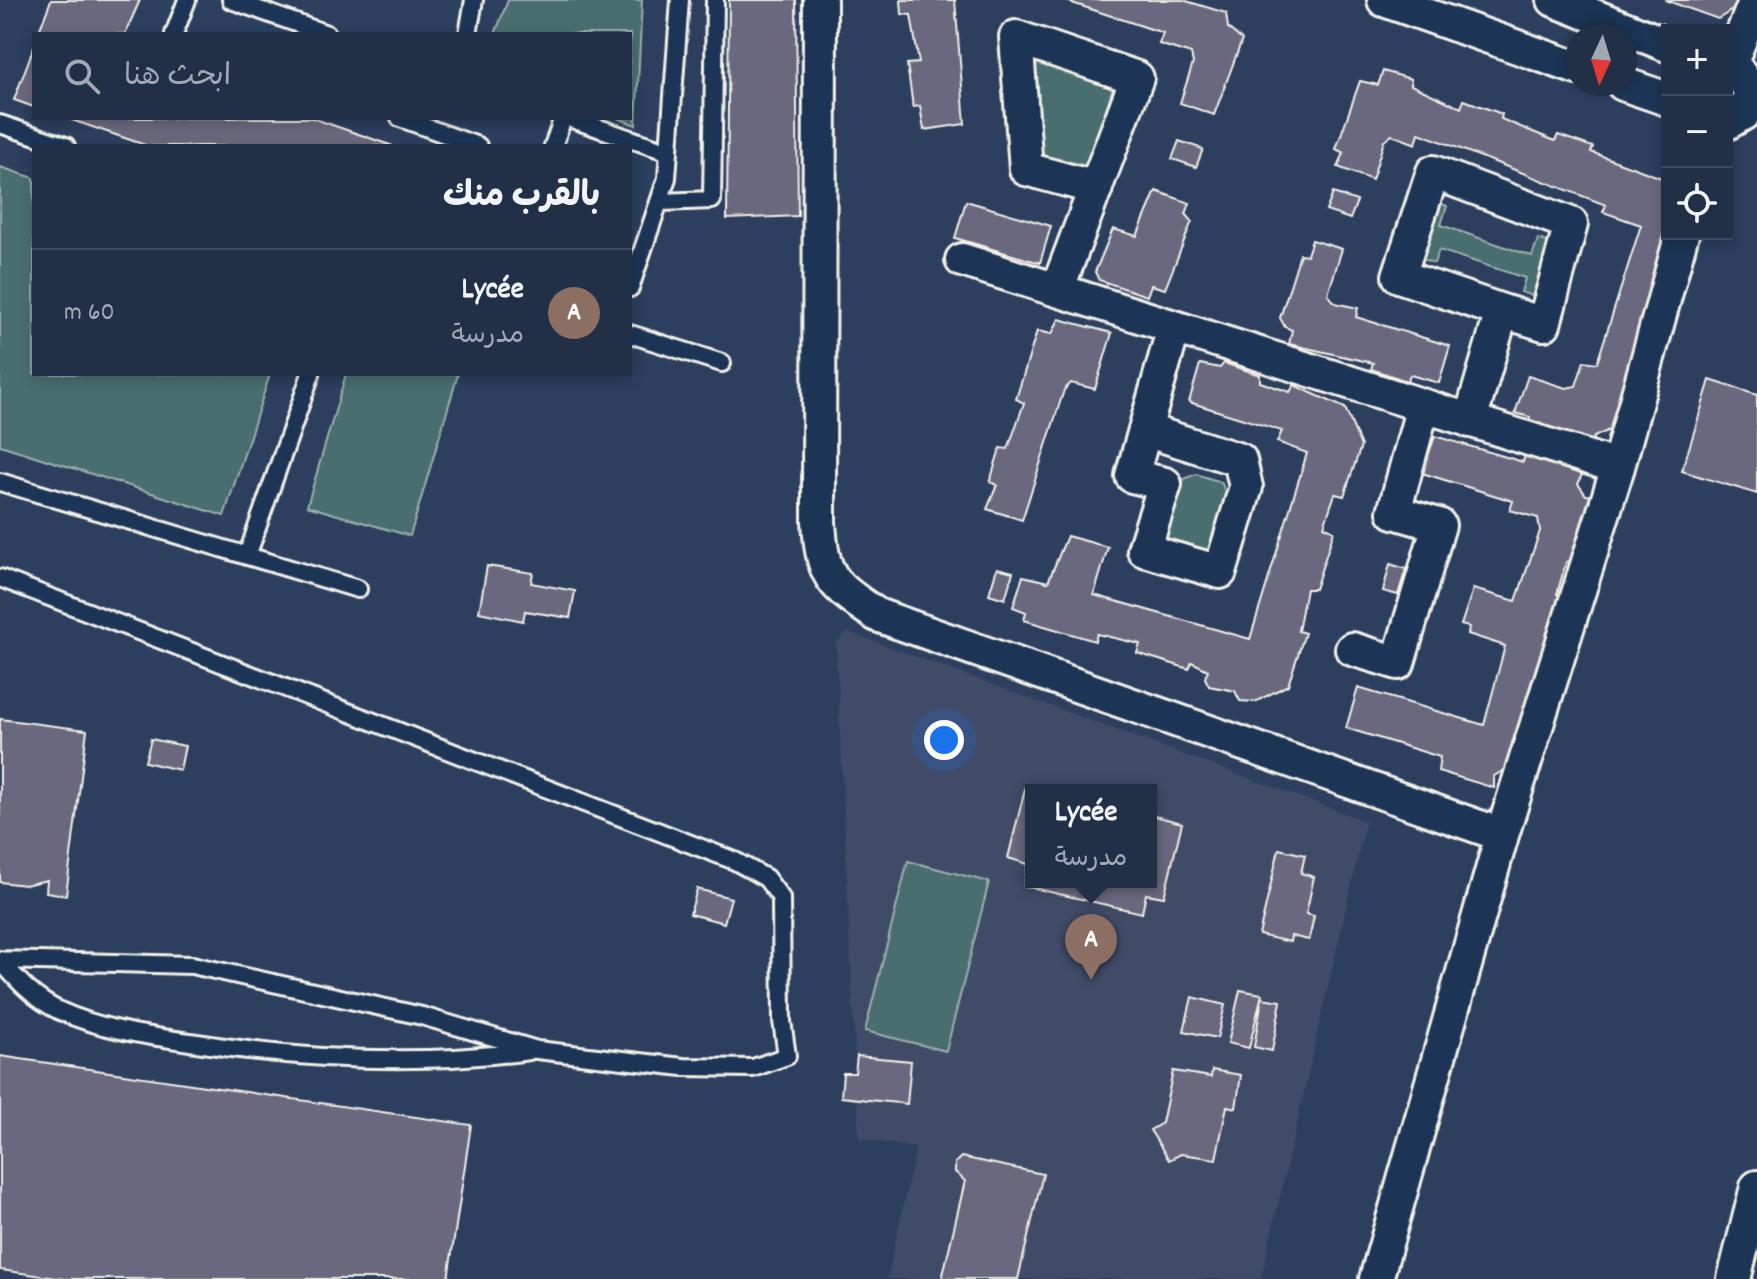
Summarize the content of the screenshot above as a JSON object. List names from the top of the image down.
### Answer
{
  "north": "bottom",
  "page": {
    "map_buttons": ["+", "−"],
    "search": "ابحث هنا",
    "heading": "بالقرب منك",
    "list": [
      {
        "mark": "A",
        "name": "Lycée",
        "note": "مدرسة",
        "value": "60 m"
      }
    ],
    "popup": ["Lycée", "مدرسة"],
    "pins": "A"
  }
}
